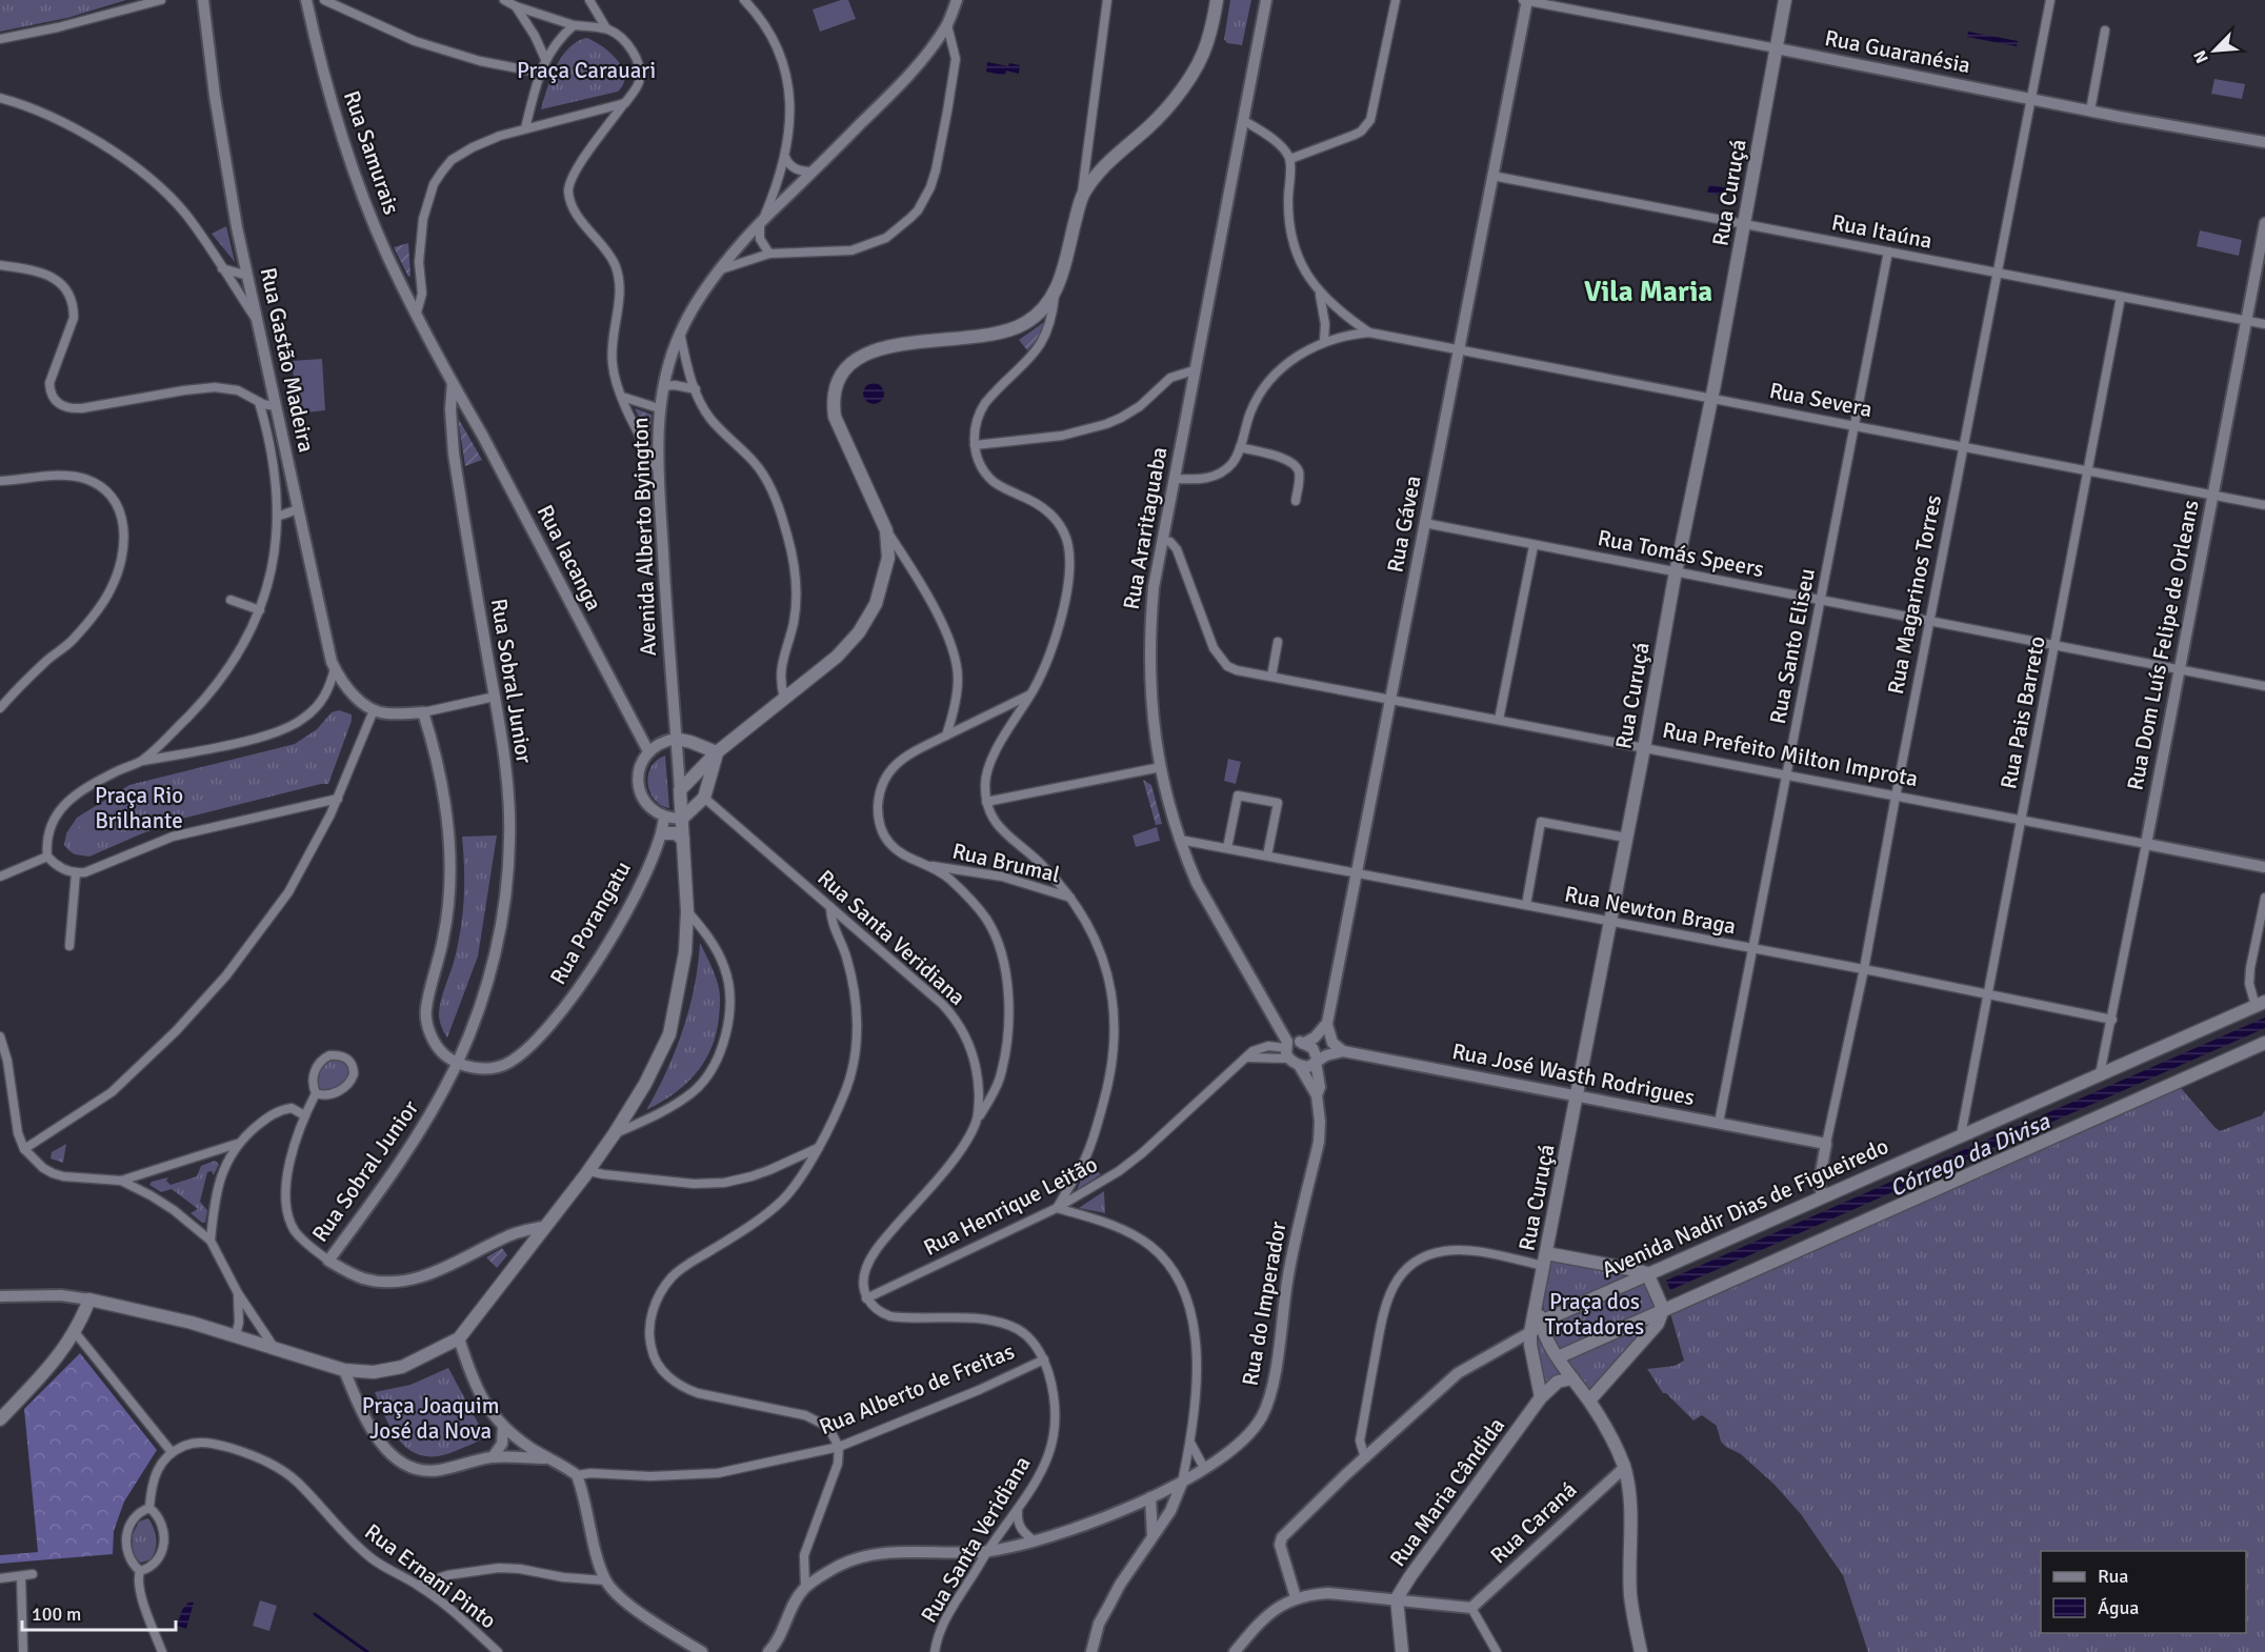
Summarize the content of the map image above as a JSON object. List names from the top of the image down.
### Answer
{
  "streets": {
    "main road": [
      "Rua Curuçá",
      "Avenida Alberto Byington",
      "Avenida Nadir Dias de Figueiredo",
      "Rua Maria Cândida"
    ],
    "street": [
      "Rua Guaranésia",
      "Rua Samurais",
      "Rua Itaúna",
      "Rua Gastão Madeira",
      "Rua Severa",
      "Rua Gávea",
      "Rua Araritaguaba",
      "Rua Tomás Speers",
      "Rua Iacanga",
      "Rua Magarinos Torres",
      "Rua Dom Luís Felipe de Orleans",
      "Rua Santo Eliseu",
      "Rua Sobral Junior",
      "Rua Pais Barreto",
      "Rua Prefeito Milton Improta",
      "Rua Brumal",
      "Rua Newton Braga",
      "Rua Porangatu",
      "Rua Santa Veridiana",
      "Rua José Wasth Rodrigues",
      "Rua Henrique Leitão",
      "Rua do Imperador",
      "Rua Alberto de Freitas",
      "Rua Caraná",
      "Rua Ernani Pinto"
    ]
  },
  "crossings": [
    ["Rua Guaranésia", "Rua Curuçá"],
    ["Rua Guaranésia", "Rua Gávea"],
    ["Rua Guaranésia", "Rua Magarinos Torres"],
    ["Rua Curuçá", "Rua Itaúna"],
    ["Rua Curuçá", "Rua Severa"],
    ["Rua Curuçá", "Rua Tomás Speers"],
    ["Rua Curuçá", "Rua Prefeito Milton Improta"],
    ["Rua Curuçá", "Rua Newton Braga"],
    ["Rua Curuçá", "Rua José Wasth Rodrigues"],
    ["Rua Curuçá", "Avenida Nadir Dias de Figueiredo"],
    ["Rua Curuçá", "Rua Maria Cândida"],
    ["Rua Itaúna", "Rua Gávea"],
    ["Rua Itaúna", "Rua Magarinos Torres"],
    ["Rua Itaúna", "Rua Dom Luís Felipe de Orleans"],
    ["Rua Itaúna", "Rua Santo Eliseu"],
    ["Rua Itaúna", "Rua Pais Barreto"],
    ["Rua Severa", "Rua Gávea"],
    ["Rua Severa", "Rua Magarinos Torres"],
    ["Rua Severa", "Rua Dom Luís Felipe de Orleans"],
    ["Rua Severa", "Rua Santo Eliseu"],
    ["Rua Severa", "Rua Pais Barreto"],
    ["Rua Gávea", "Rua Tomás Speers"],
    ["Rua Gávea", "Rua Prefeito Milton Improta"],
    ["Rua Gávea", "Rua Newton Braga"],
    ["Rua Araritaguaba", "Rua Prefeito Milton Improta"],
    ["Rua Araritaguaba", "Rua Newton Braga"],
    ["Rua Araritaguaba", "Rua Henrique Leitão"],
    ["Rua Araritaguaba", "Rua do Imperador"],
    ["Rua Tomás Speers", "Rua Magarinos Torres"],
    ["Rua Tomás Speers", "Rua Dom Luís Felipe de Orleans"],
    ["Rua Tomás Speers", "Rua Santo Eliseu"],
    ["Rua Tomás Speers", "Rua Pais Barreto"],
    ["Rua Iacanga", "Rua Sobral Junior"],
    ["Rua Magarinos Torres", "Rua Prefeito Milton Improta"],
    ["Rua Magarinos Torres", "Rua Newton Braga"],
    ["Rua Magarinos Torres", "Rua José Wasth Rodrigues"],
    ["Rua Magarinos Torres", "Avenida Nadir Dias de Figueiredo"],
    ["Rua Dom Luís Felipe de Orleans", "Rua Prefeito Milton Improta"],
    ["Rua Dom Luís Felipe de Orleans", "Rua Newton Braga"],
    ["Rua Dom Luís Felipe de Orleans", "Avenida Nadir Dias de Figueiredo"],
    ["Rua Santo Eliseu", "Rua Prefeito Milton Improta"],
    ["Rua Santo Eliseu", "Rua Newton Braga"],
    ["Rua Santo Eliseu", "Rua José Wasth Rodrigues"],
    ["Rua Sobral Junior", "Rua Porangatu"],
    ["Rua Pais Barreto", "Rua Prefeito Milton Improta"],
    ["Rua Pais Barreto", "Rua Newton Braga"],
    ["Rua Pais Barreto", "Avenida Nadir Dias de Figueiredo"],
    ["Rua Santa Veridiana", "Rua Henrique Leitão"],
    ["Rua Santa Veridiana", "Rua do Imperador"],
    ["Rua Santa Veridiana", "Rua Alberto de Freitas"],
    ["Rua Henrique Leitão", "Rua do Imperador"]
  ],
  "districts": ["Vila Maria"],
  "water": ["Córrego da Divisa"],
  "parks": [
    "Praça Carauari",
    "Praça Rio Brilhante",
    "Praça dos Trotadores",
    "Praça Joaquim José da Nova"
  ],
  "legend": ["Rua", "Água"],
  "scale_bar": "100 m",
  "north": "bottom left"
}
